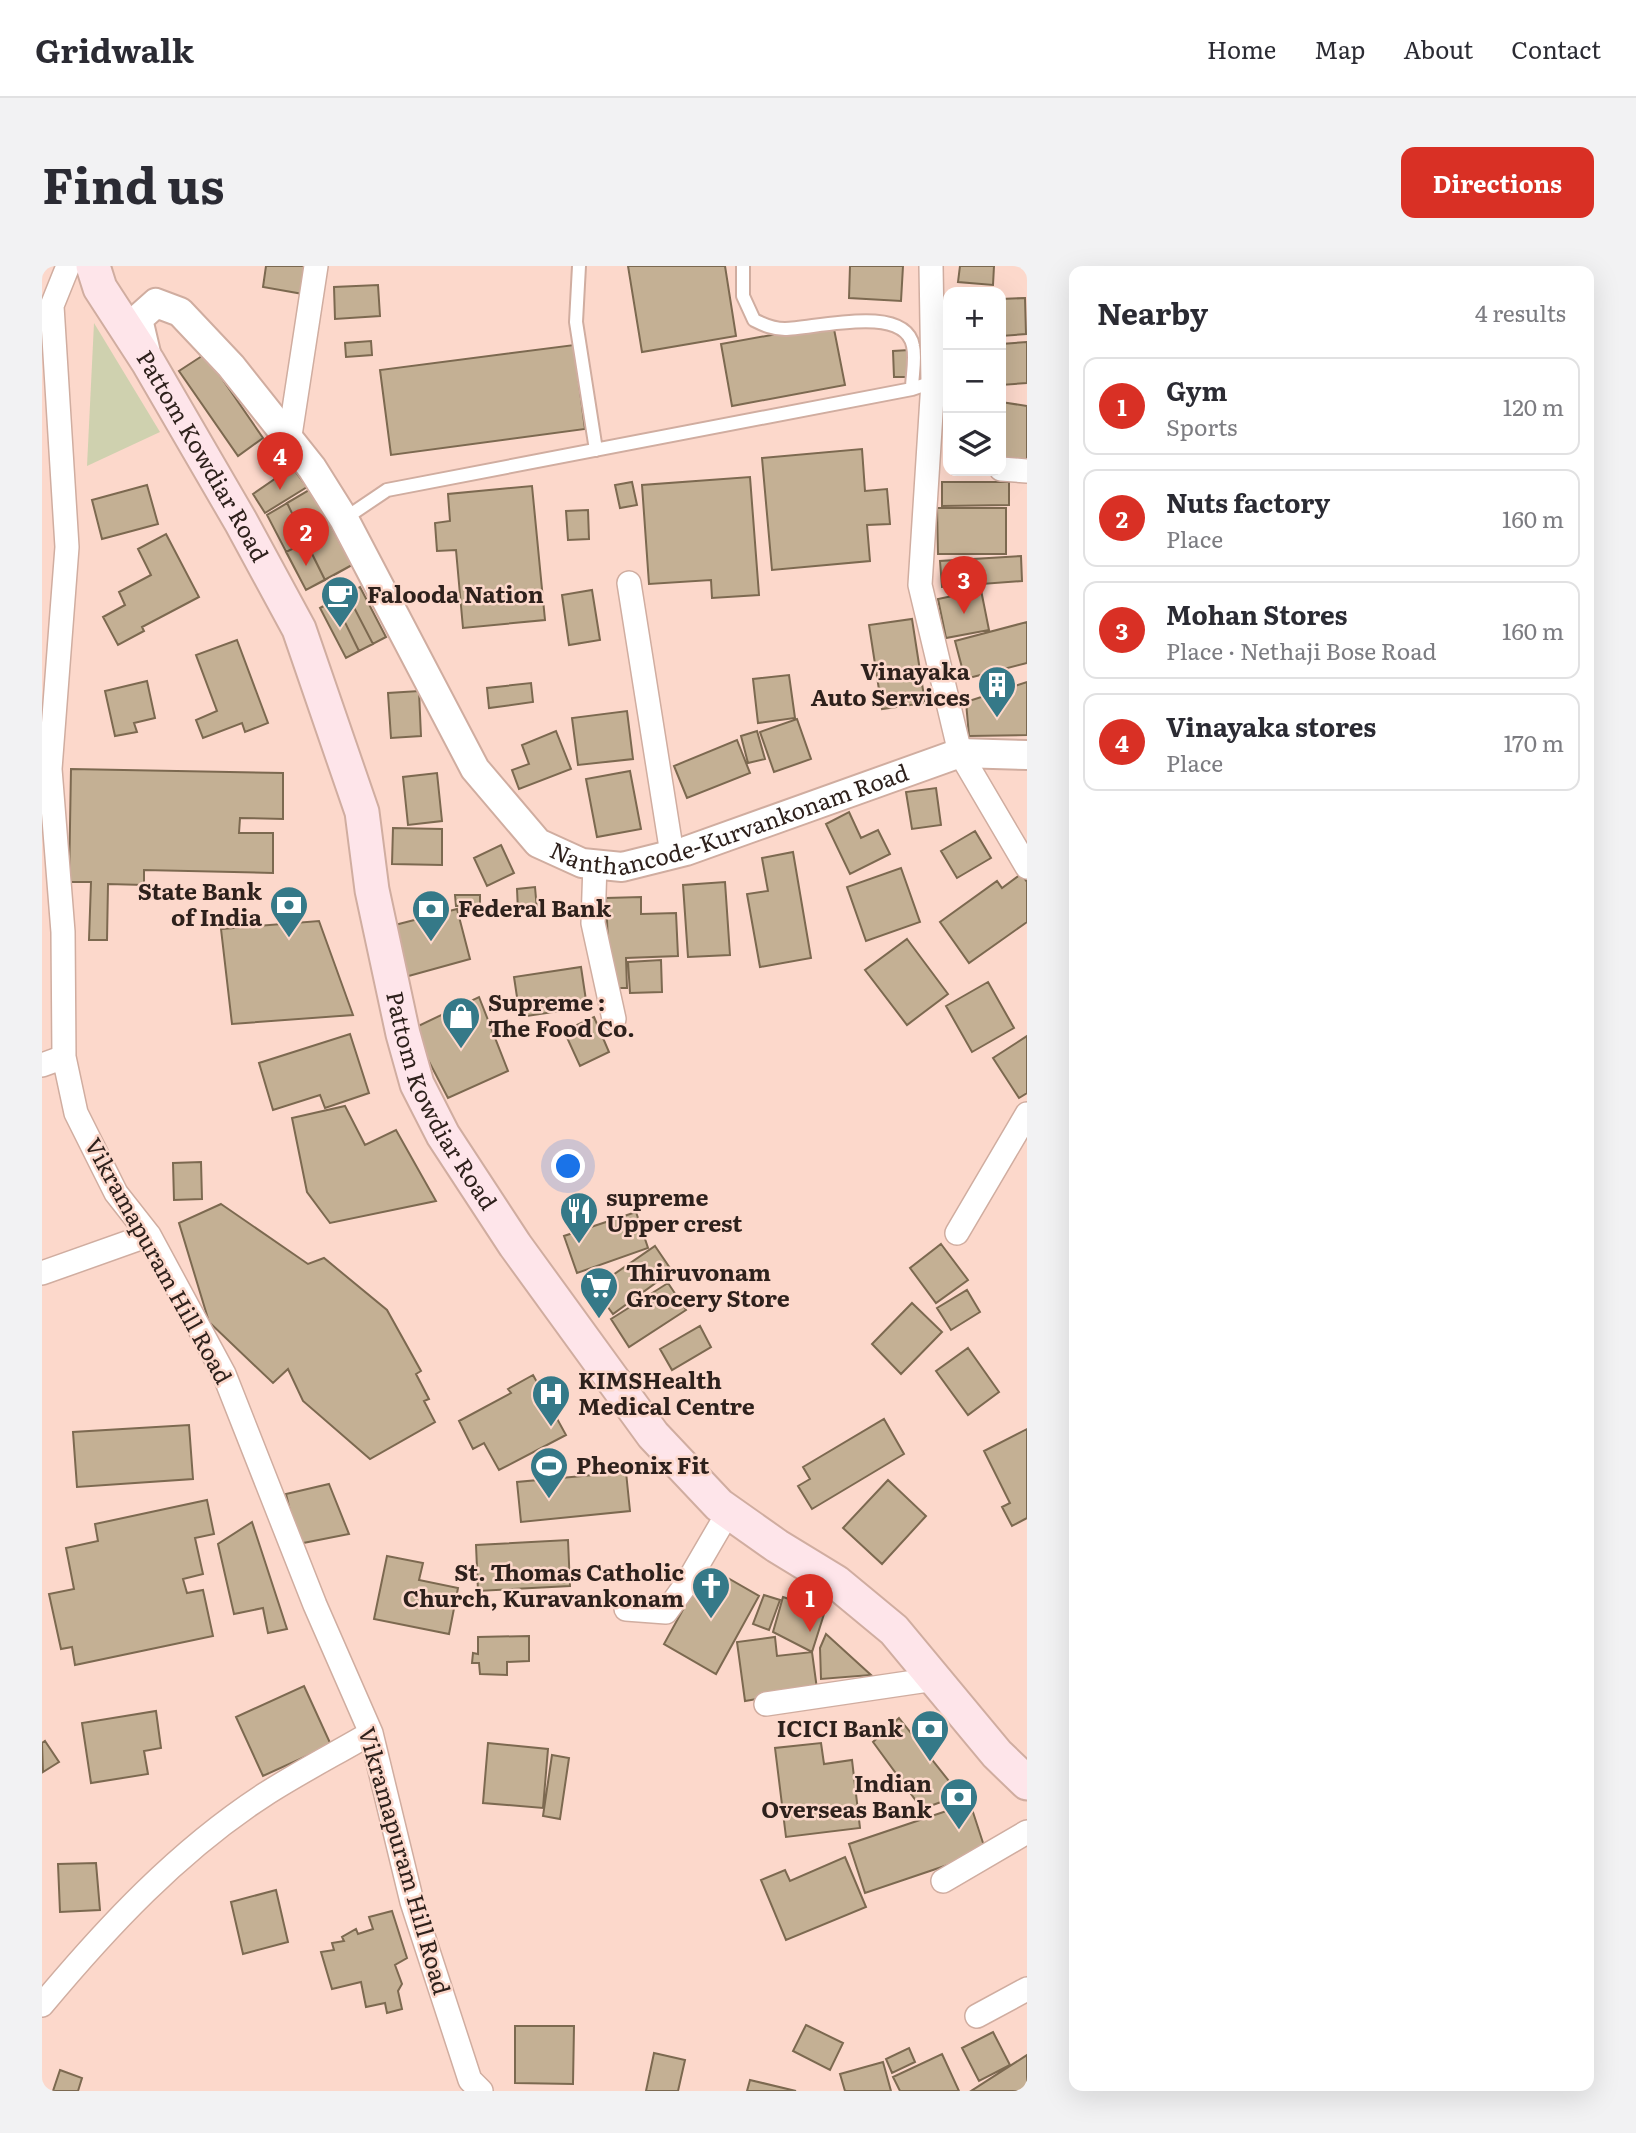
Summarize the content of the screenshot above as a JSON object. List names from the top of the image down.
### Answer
{
  "streets": {
    "main road": ["Pattom Kowdiar Road"],
    "street": ["Nanthancode-Kurvankonam Road", "Vikramapuram Hill Road"]
  },
  "crossings": [
    ["Pattom Kowdiar Road", "Nanthancode-Kurvankonam Road"]
  ],
  "places": {
    "cafe": ["Falooda Nation"],
    "building": ["Vinayaka Auto Services"],
    "bank": [
      "State Bank of India",
      "Federal Bank",
      "ICICI Bank",
      "Indian Overseas Bank"
    ],
    "shop": ["Supreme : The Food Co."],
    "restaurant": ["supreme Upper crest"],
    "supermarket": ["Thiruvonam Grocery Store"],
    "hospital": ["KIMSHealth Medical Centre"],
    "sports": ["Pheonix Fit"],
    "church": ["St. Thomas Catholic Church, Kuravankonam"]
  },
  "page": {
    "header": "Gridwalk",
    "nav": [
      "Home",
      "Map",
      "About",
      "Contact"
    ],
    "title": "Find us",
    "buttons": "Directions",
    "heading": ["Nearby", "4 results"],
    "map_buttons": ["+", "−"],
    "list": [
      {
        "mark": "1",
        "name": "Gym",
        "note": "Sports",
        "value": "120 m"
      },
      {
        "mark": "2",
        "name": "Nuts factory",
        "note": "Place",
        "value": "160 m"
      },
      {
        "mark": "3",
        "name": "Mohan Stores",
        "note": "Place · Nethaji Bose Road",
        "value": "160 m"
      },
      {
        "mark": "4",
        "name": "Vinayaka stores",
        "note": "Place",
        "value": "170 m"
      }
    ],
    "pins": [
      "4",
      "2",
      "3",
      "1"
    ]
  }
}
